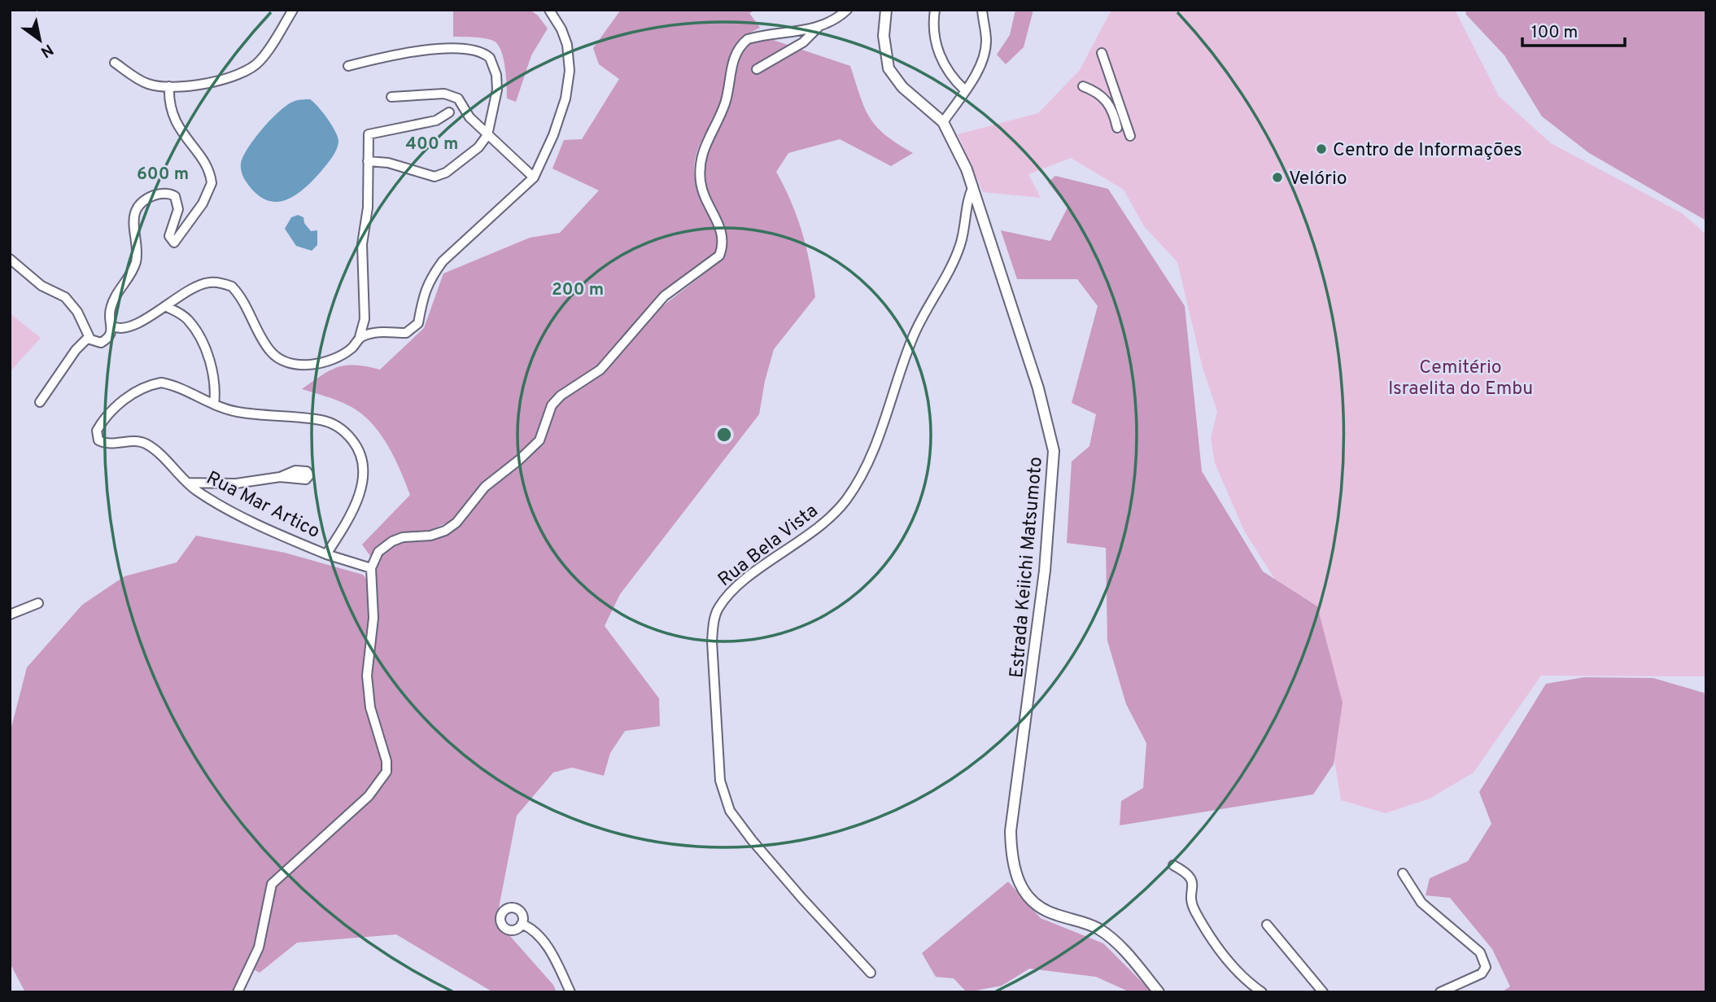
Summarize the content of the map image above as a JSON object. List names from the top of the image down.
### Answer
{
  "streets": {
    "main road": ["Estrada Keiichi Matsumoto"],
    "street": ["Rua Mar Artico", "Rua Bela Vista"]
  },
  "crossings": [
    ["Rua Bela Vista", "Estrada Keiichi Matsumoto"]
  ],
  "parks": ["Cemitério Israelita do Embu"],
  "places": ["Centro de Informações", "Velório"],
  "scale_bar": "100 m",
  "north": "bottom right",
  "rings": ["400 m", "600 m", "200 m"]
}
